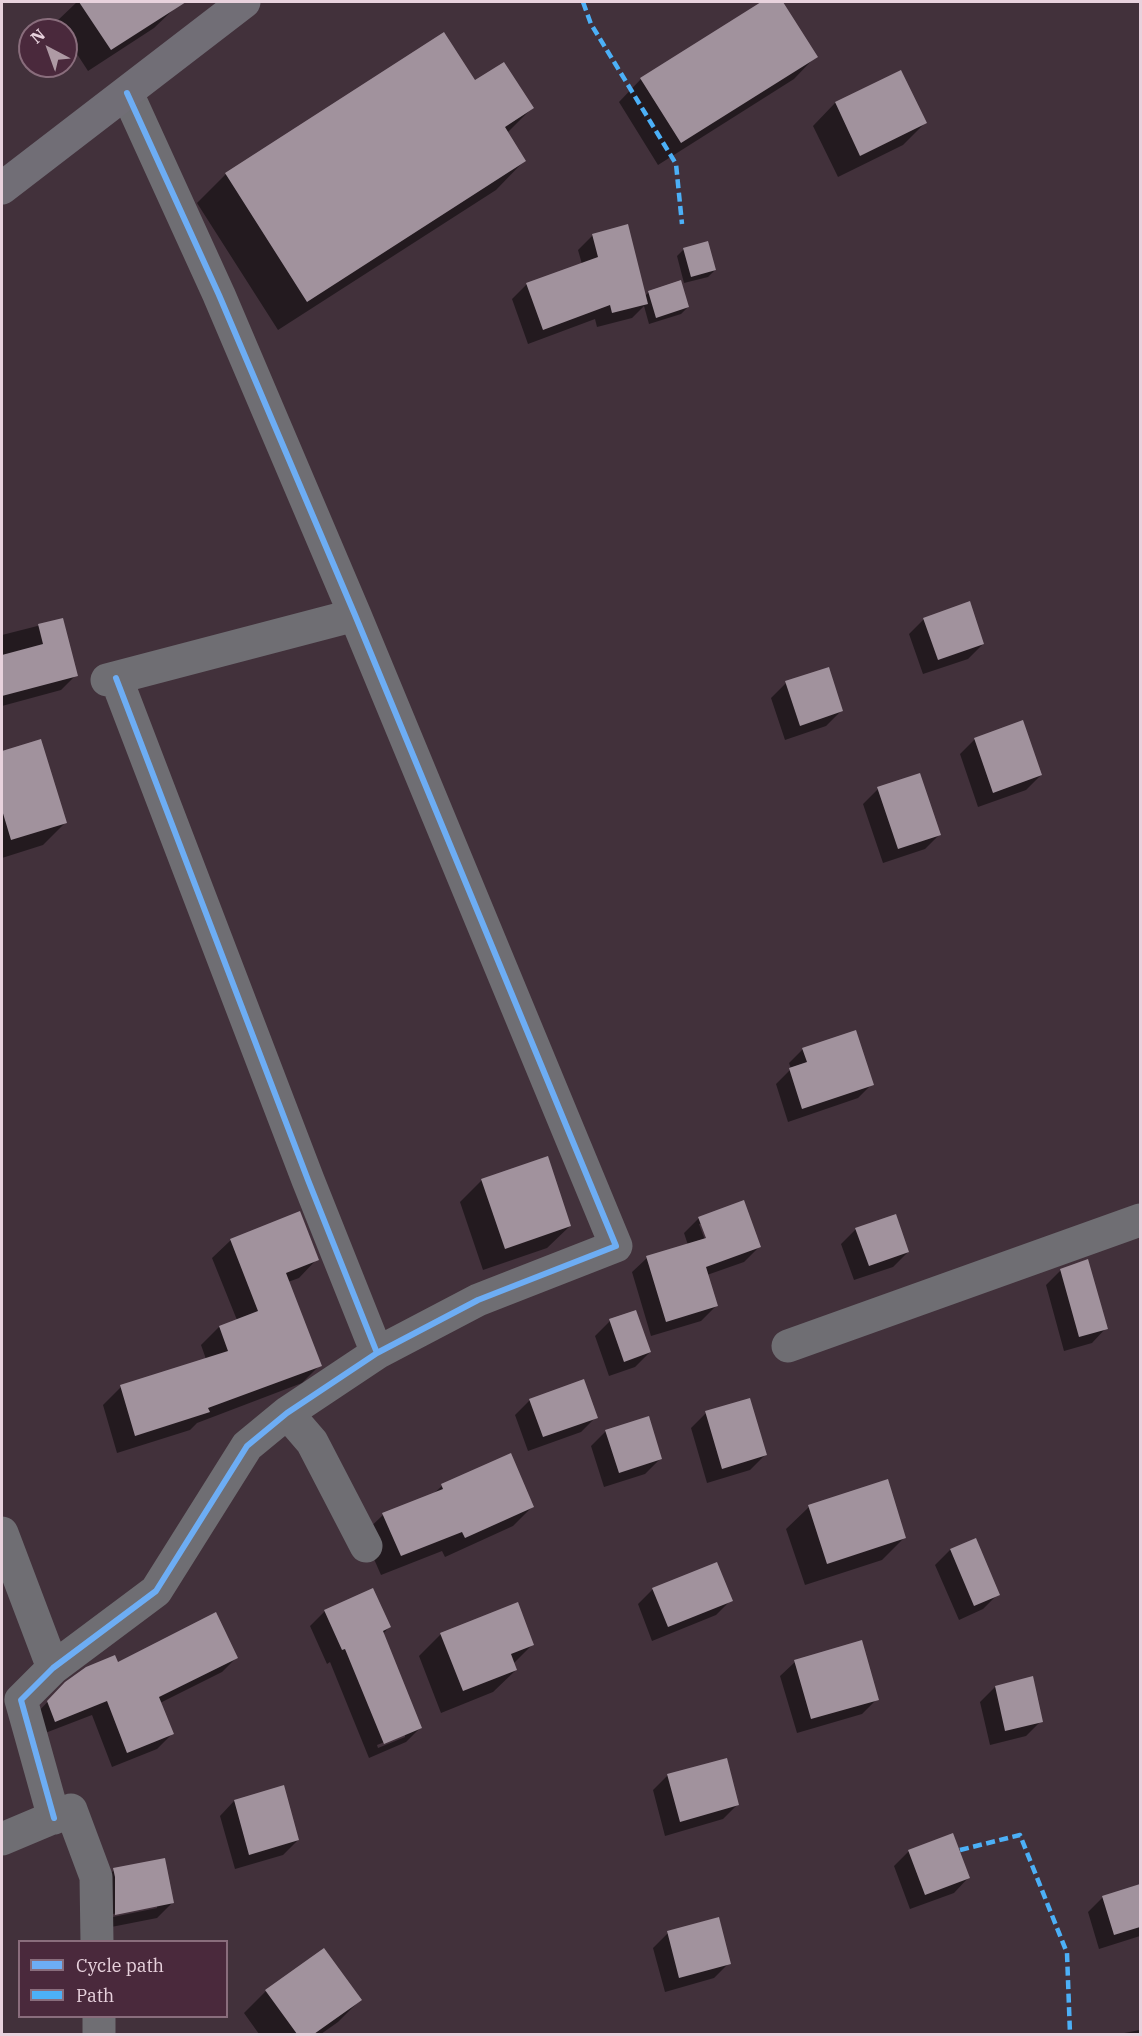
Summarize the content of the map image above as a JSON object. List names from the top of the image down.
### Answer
{
  "legend": ["Cycle path", "Path"],
  "north": "top left"
}
